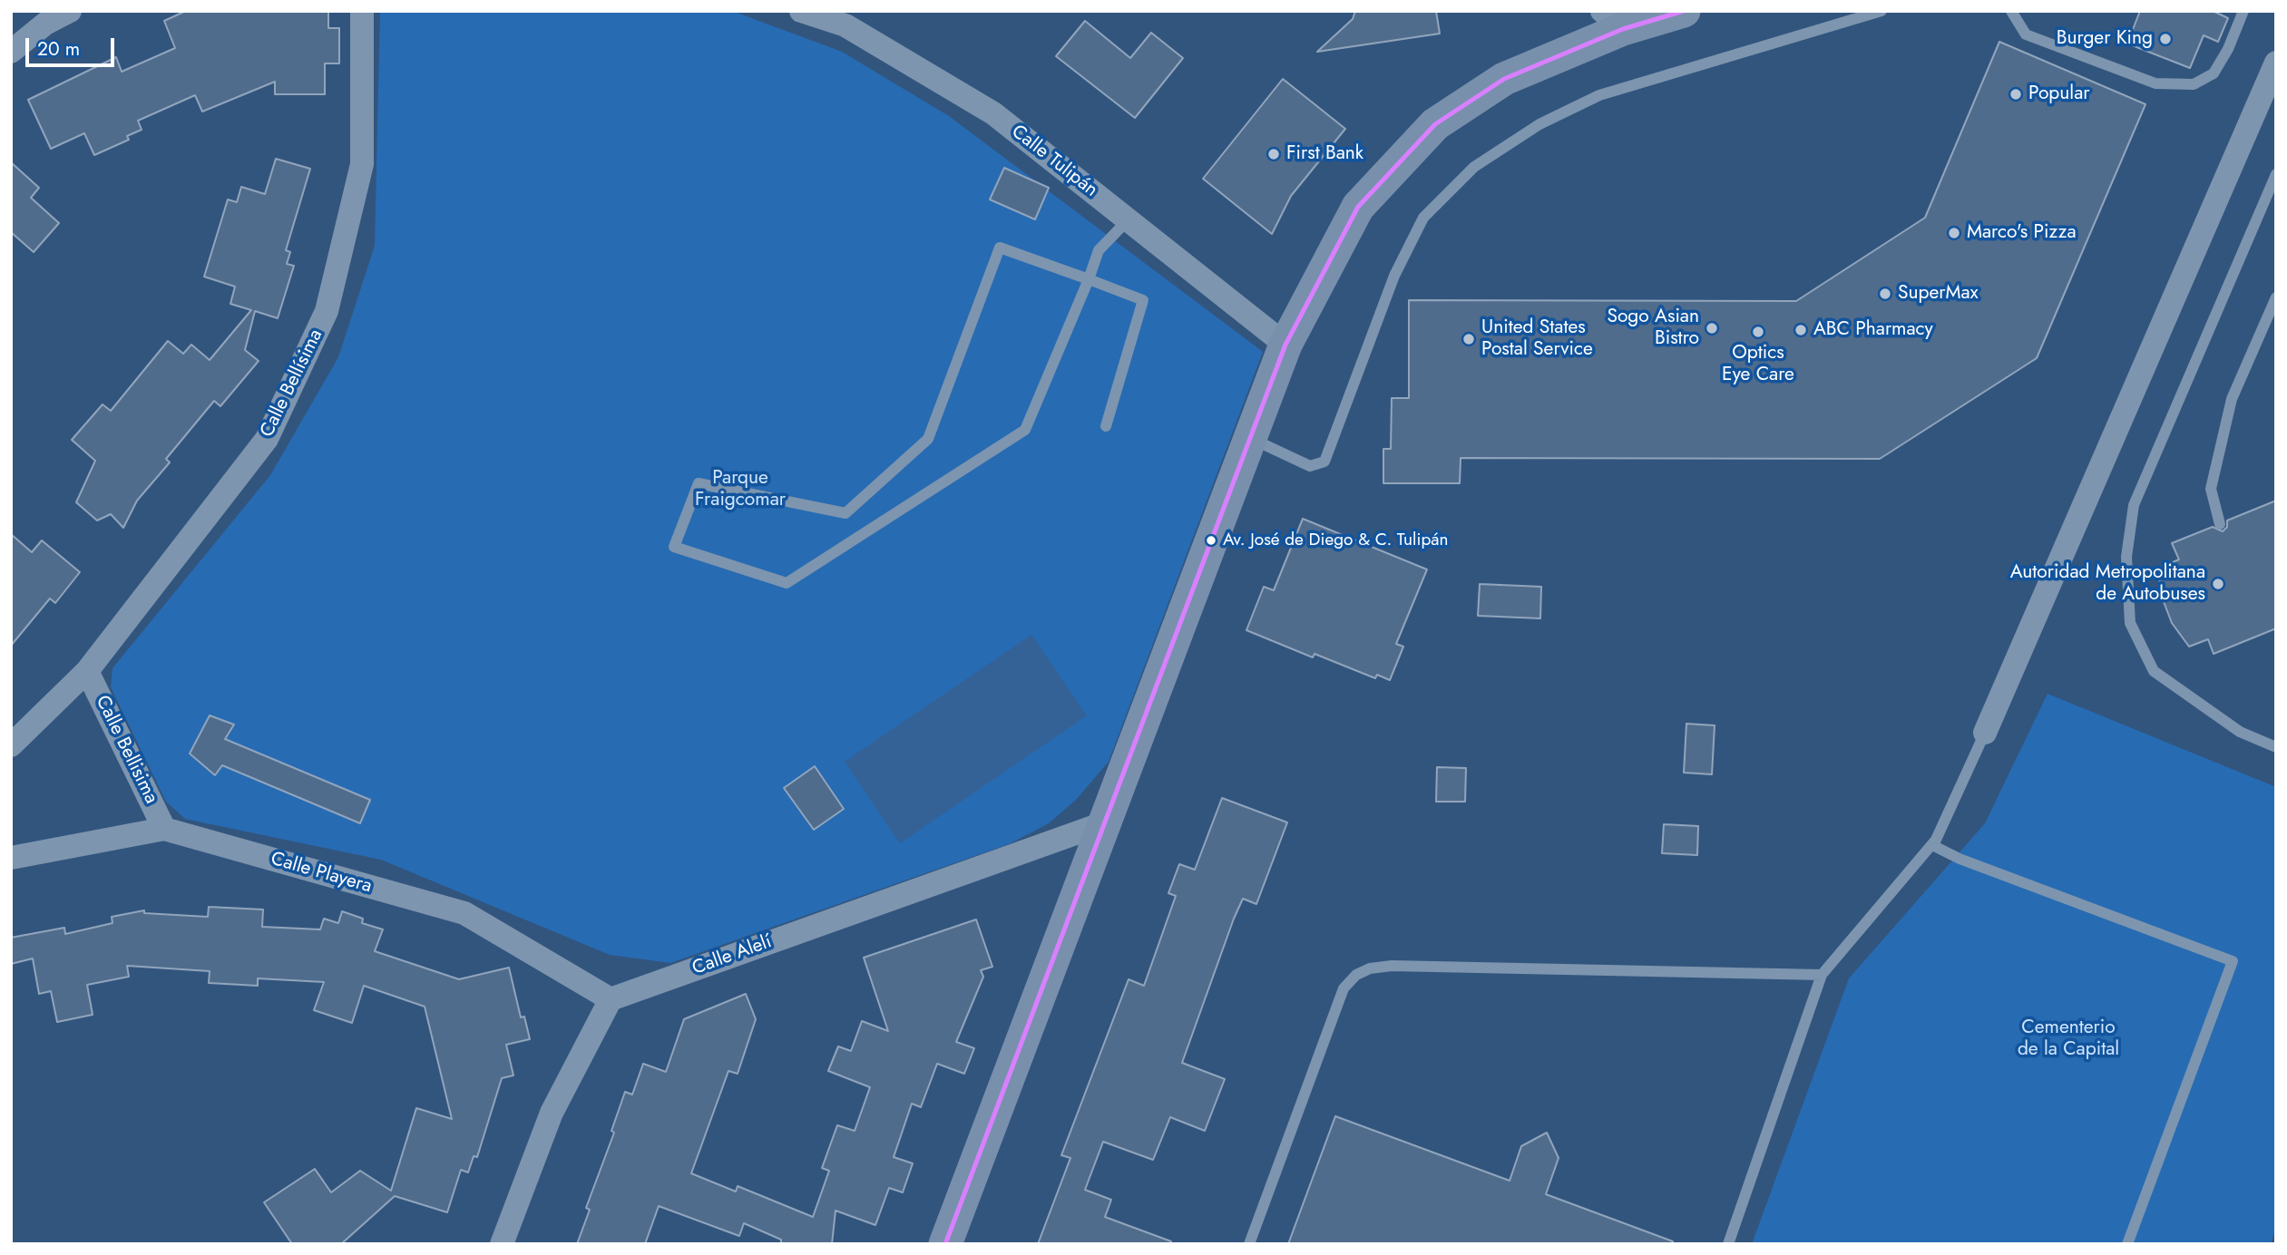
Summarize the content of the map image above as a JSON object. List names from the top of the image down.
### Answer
{
  "streets": {
    "street": [
      "Calle Tulipán",
      "Calle Bellísima",
      "Calle Bellisima",
      "Calle Playera",
      "Calle Alelí"
    ]
  },
  "crossings": [
    ["Calle Bellísima", "Calle Bellisima"],
    ["Calle Bellisima", "Calle Playera"],
    ["Calle Playera", "Calle Alelí"]
  ],
  "parks": ["Parque Fraigcomar", "Cementerio de la Capital"],
  "places": [
    "Burger King",
    "Popular",
    "First Bank",
    "Marco's Pizza",
    "SuperMax",
    "Sogo Asian Bistro",
    "ABC Pharmacy",
    "Optics Eye Care",
    "United States Postal Service",
    "Av. José de Diego & C. Tulipán",
    "Autoridad Metropolitana de Autobuses"
  ],
  "scale_bar": "20 m"
}
